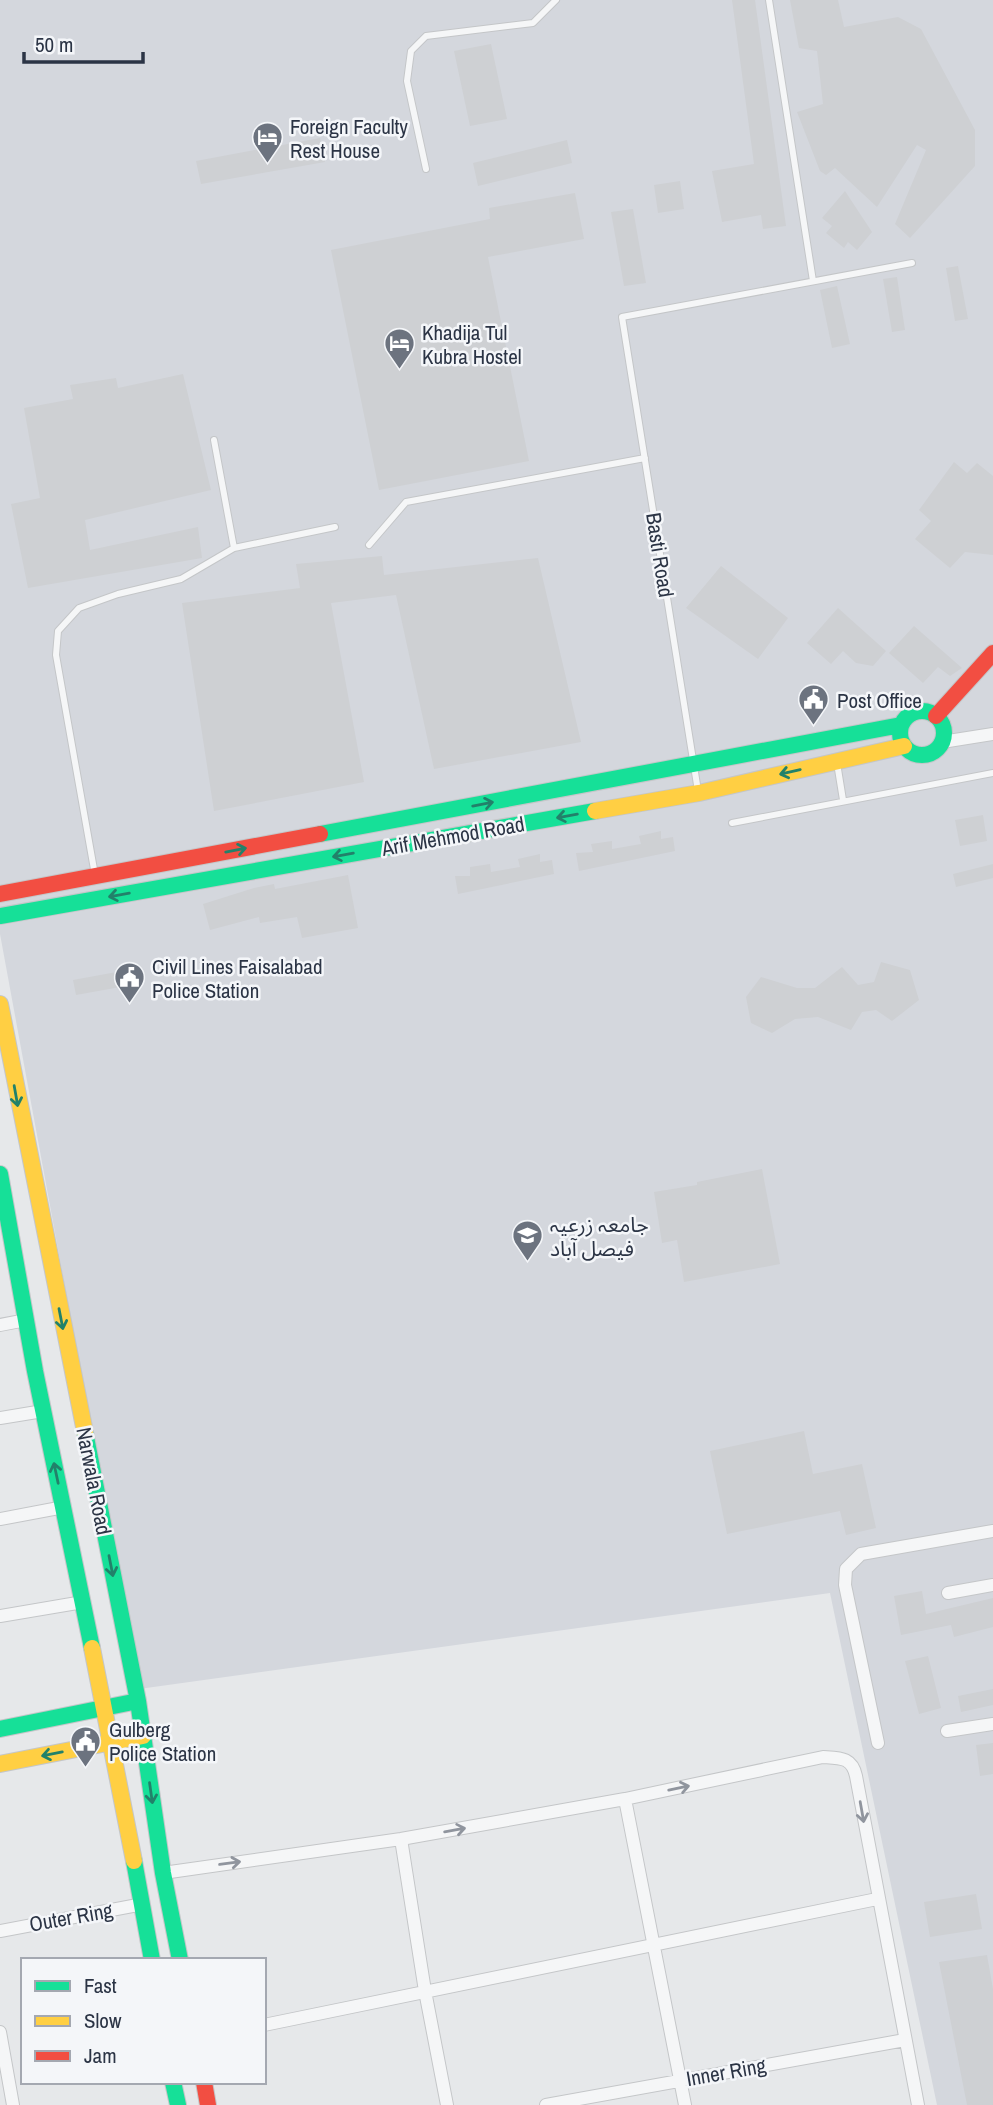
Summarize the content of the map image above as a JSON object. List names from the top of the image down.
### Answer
{
  "streets": {
    "street": [
      "Arif Mehmod Road",
      "Narwala Road",
      "Outer Ring",
      "Inner Ring"
    ],
    "lane": ["Basti Road"]
  },
  "crossings": [
    ["Basti Road", "Arif Mehmod Road"],
    ["Narwala Road", "Outer Ring"]
  ],
  "places": {
    "hotel": ["Foreign Faculty Rest House", "Khadija Tul Kubra Hostel"],
    "public building": ["Post Office", "Civil Lines Faisalabad Police Station", "Gulberg Police Station"],
    "school or university": ["جامعہ زرعیہ فیصل آباد"]
  },
  "legend": ["Fast", "Slow", "Jam"],
  "scale_bar": "50 m"
}
